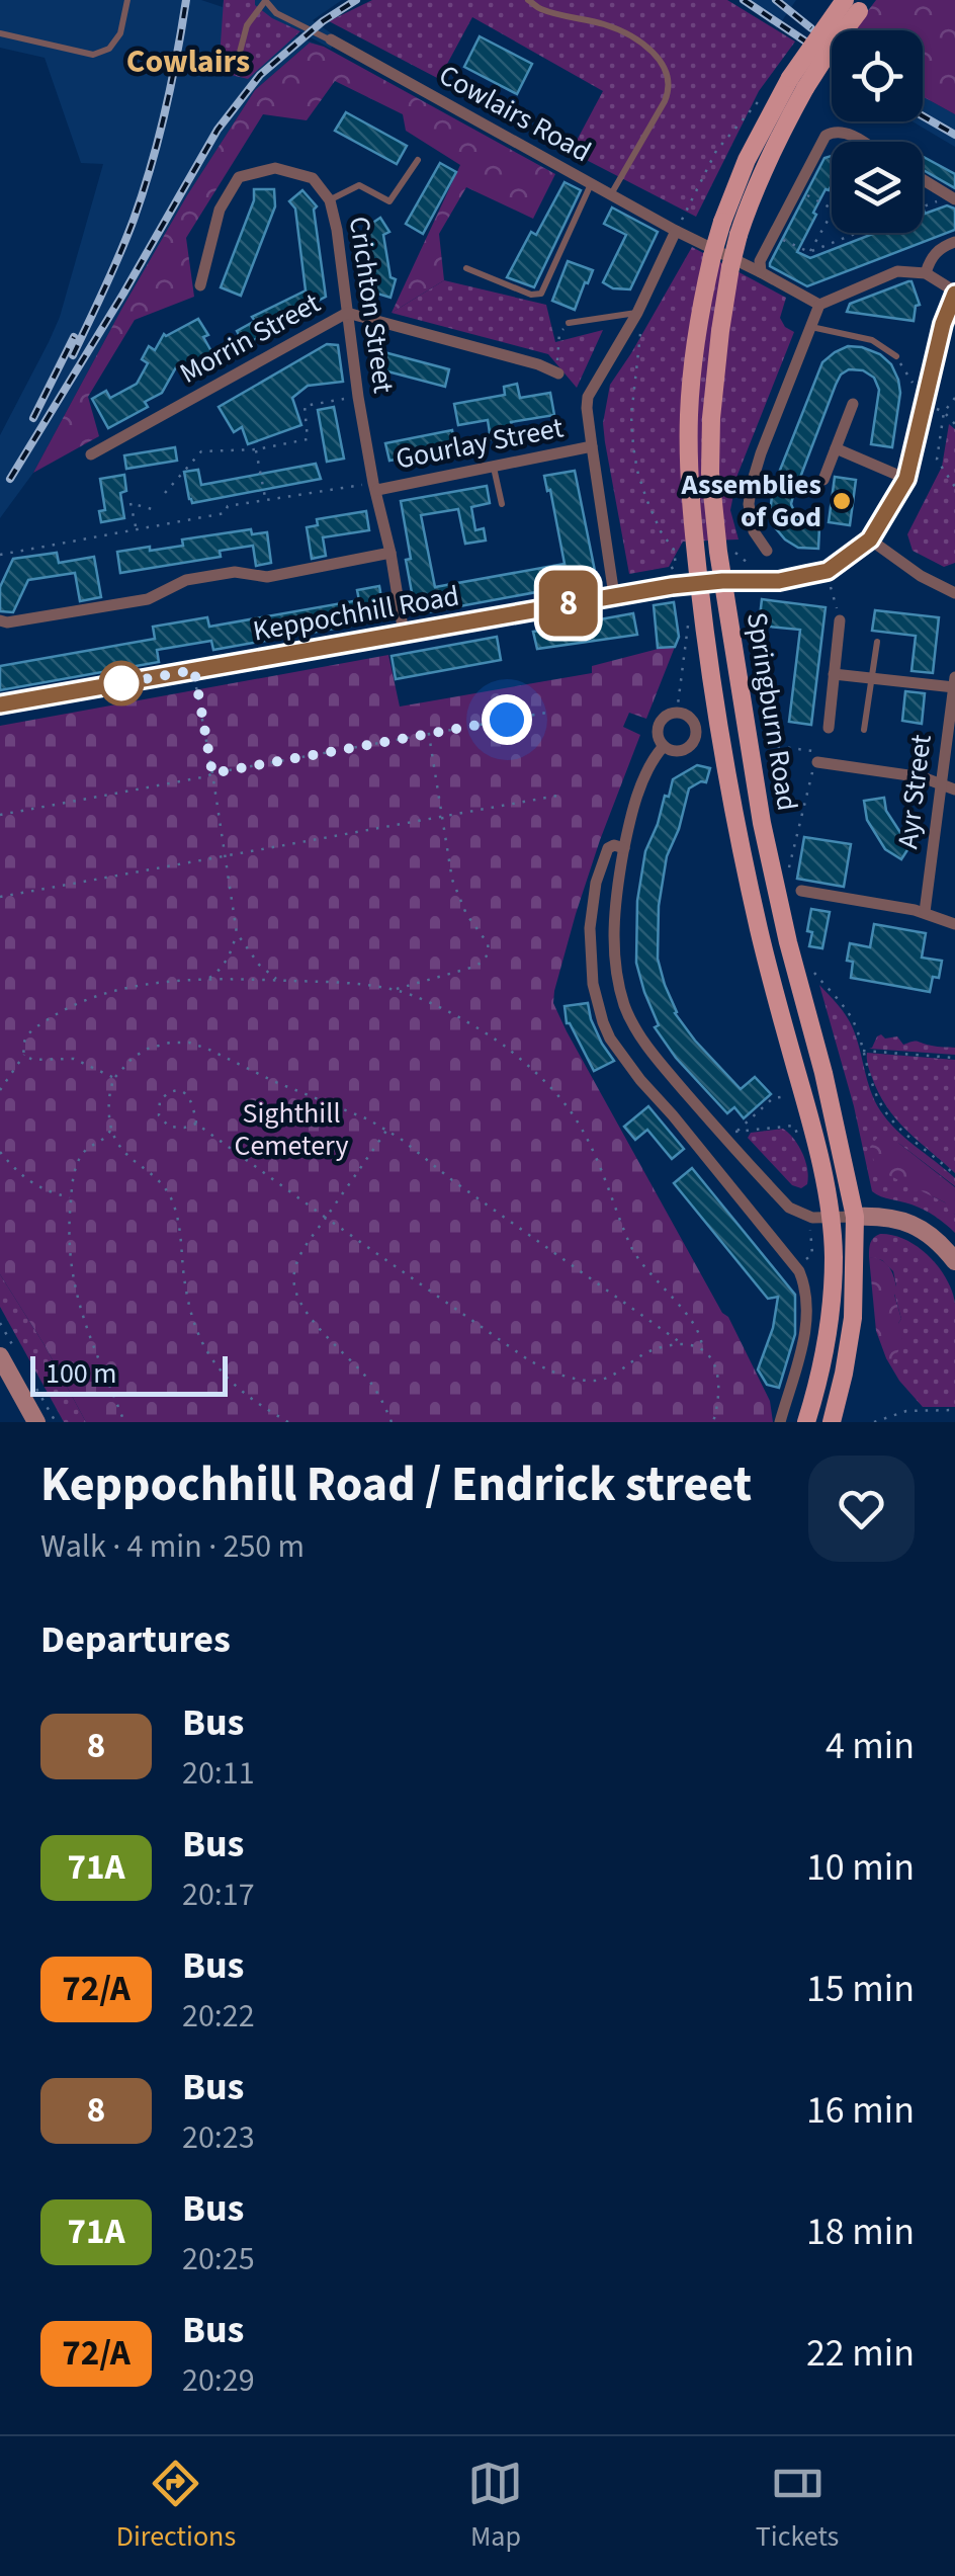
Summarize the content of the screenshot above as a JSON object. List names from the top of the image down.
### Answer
{
  "streets": {
    "main road": ["Springburn Road"],
    "street": [
      "Cowlairs Road",
      "Crichton Street",
      "Morrin Street",
      "Gourlay Street",
      "Keppochhill Road",
      "Ayr Street"
    ]
  },
  "crossings": [
    ["Crichton Street", "Morrin Street"],
    ["Crichton Street", "Gourlay Street"],
    ["Crichton Street", "Keppochhill Road"],
    ["Keppochhill Road", "Springburn Road"]
  ],
  "districts": ["Cowlairs"],
  "parks": ["Sighthill Cemetery"],
  "places": ["Assemblies of God"],
  "lines": ["bus line 8"],
  "scale_bar": "100 m",
  "page": {
    "on_map": "8",
    "scale": "100 m",
    "heading": [
      ["Keppochhill Road / Endrick street", "Walk · 4 min · 250 m"],
      "Departures"
    ],
    "list": [
      {
        "mark": "8",
        "name": "Bus",
        "note": "20:11",
        "value": "4 min"
      },
      {
        "mark": "71A",
        "name": "Bus",
        "note": "20:17",
        "value": "10 min"
      },
      {
        "mark": "72/A",
        "name": "Bus",
        "note": "20:22",
        "value": "15 min"
      },
      {
        "mark": "8",
        "name": "Bus",
        "note": "20:23",
        "value": "16 min"
      },
      {
        "mark": "71A",
        "name": "Bus",
        "note": "20:25",
        "value": "18 min"
      },
      {
        "mark": "72/A",
        "name": "Bus",
        "note": "20:29",
        "value": "22 min"
      }
    ],
    "tabs": ["Directions", "Map", "Tickets"]
  }
}
